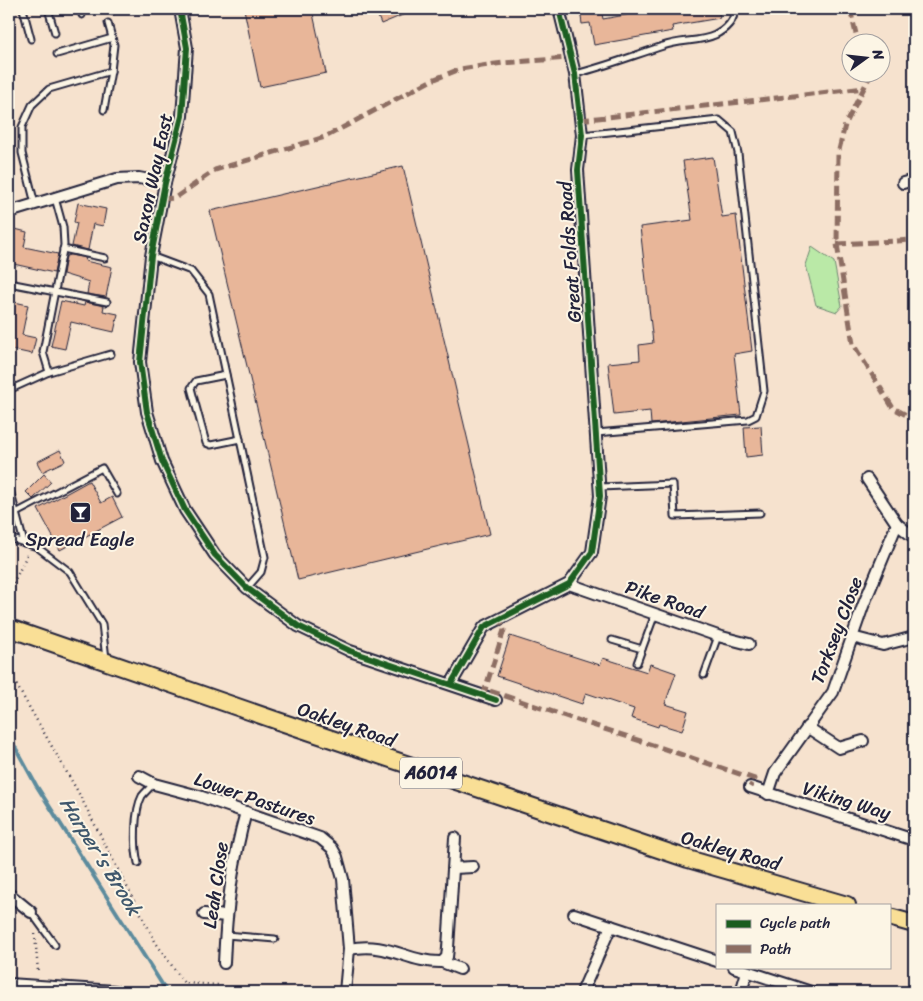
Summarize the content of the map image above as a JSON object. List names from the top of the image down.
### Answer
{
  "streets": {
    "main road": ["Oakley Road", "A6014"],
    "street": [
      "Saxon Way East",
      "Great Folds Road",
      "Pike Road",
      "Torksey Close",
      "Lower Pastures",
      "Viking Way",
      "Leah Close"
    ]
  },
  "crossings": [
    ["Great Folds Road", "Pike Road"],
    ["Torksey Close", "Viking Way"],
    ["Lower Pastures", "Leah Close"]
  ],
  "water": ["Harper's Brook"],
  "places": {
    "bar": ["Spread Eagle"]
  },
  "legend": ["Cycle path", "Path"],
  "north": "right"
}
